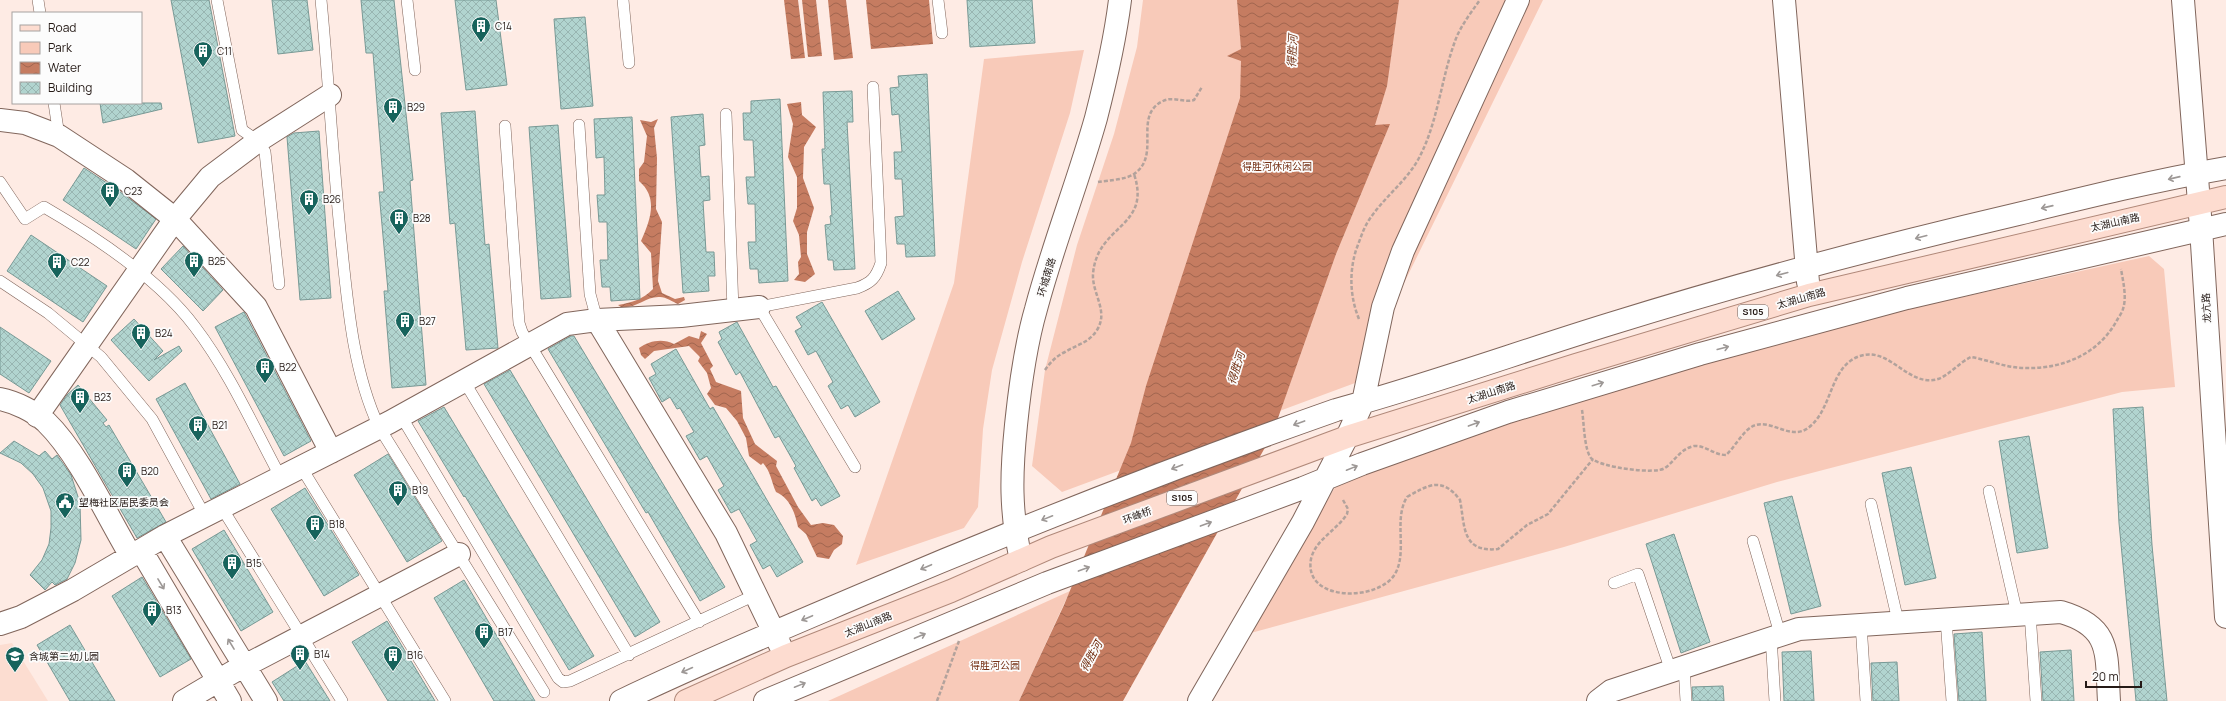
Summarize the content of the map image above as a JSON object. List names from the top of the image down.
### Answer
{
  "streets": {
    "main road": ["太湖山南路", "S105", "环峰桥"],
    "street": ["环城南路", "龙亢路"]
  },
  "crossings": [
    ["太湖山南路", "环城南路"],
    ["太湖山南路", "龙亢路"],
    ["太湖山南路", "环峰桥"]
  ],
  "water": ["得胜河"],
  "parks": ["得胜河休闲公园", "得胜河公园"],
  "places": {
    "building": [
      "C14",
      "C11",
      "B29",
      "C23",
      "B26",
      "B28",
      "B25",
      "C22",
      "B27",
      "B24",
      "B22",
      "B23",
      "B21",
      "B20",
      "B19",
      "B18",
      "B15",
      "B13",
      "B17",
      "B14",
      "B16"
    ],
    "public building": ["望梅社区居民委员会"],
    "school or university": ["含城第二幼儿园"]
  },
  "legend": [
    "Road",
    "Park",
    "Water",
    "Building"
  ],
  "scale_bar": "20 m"
}
